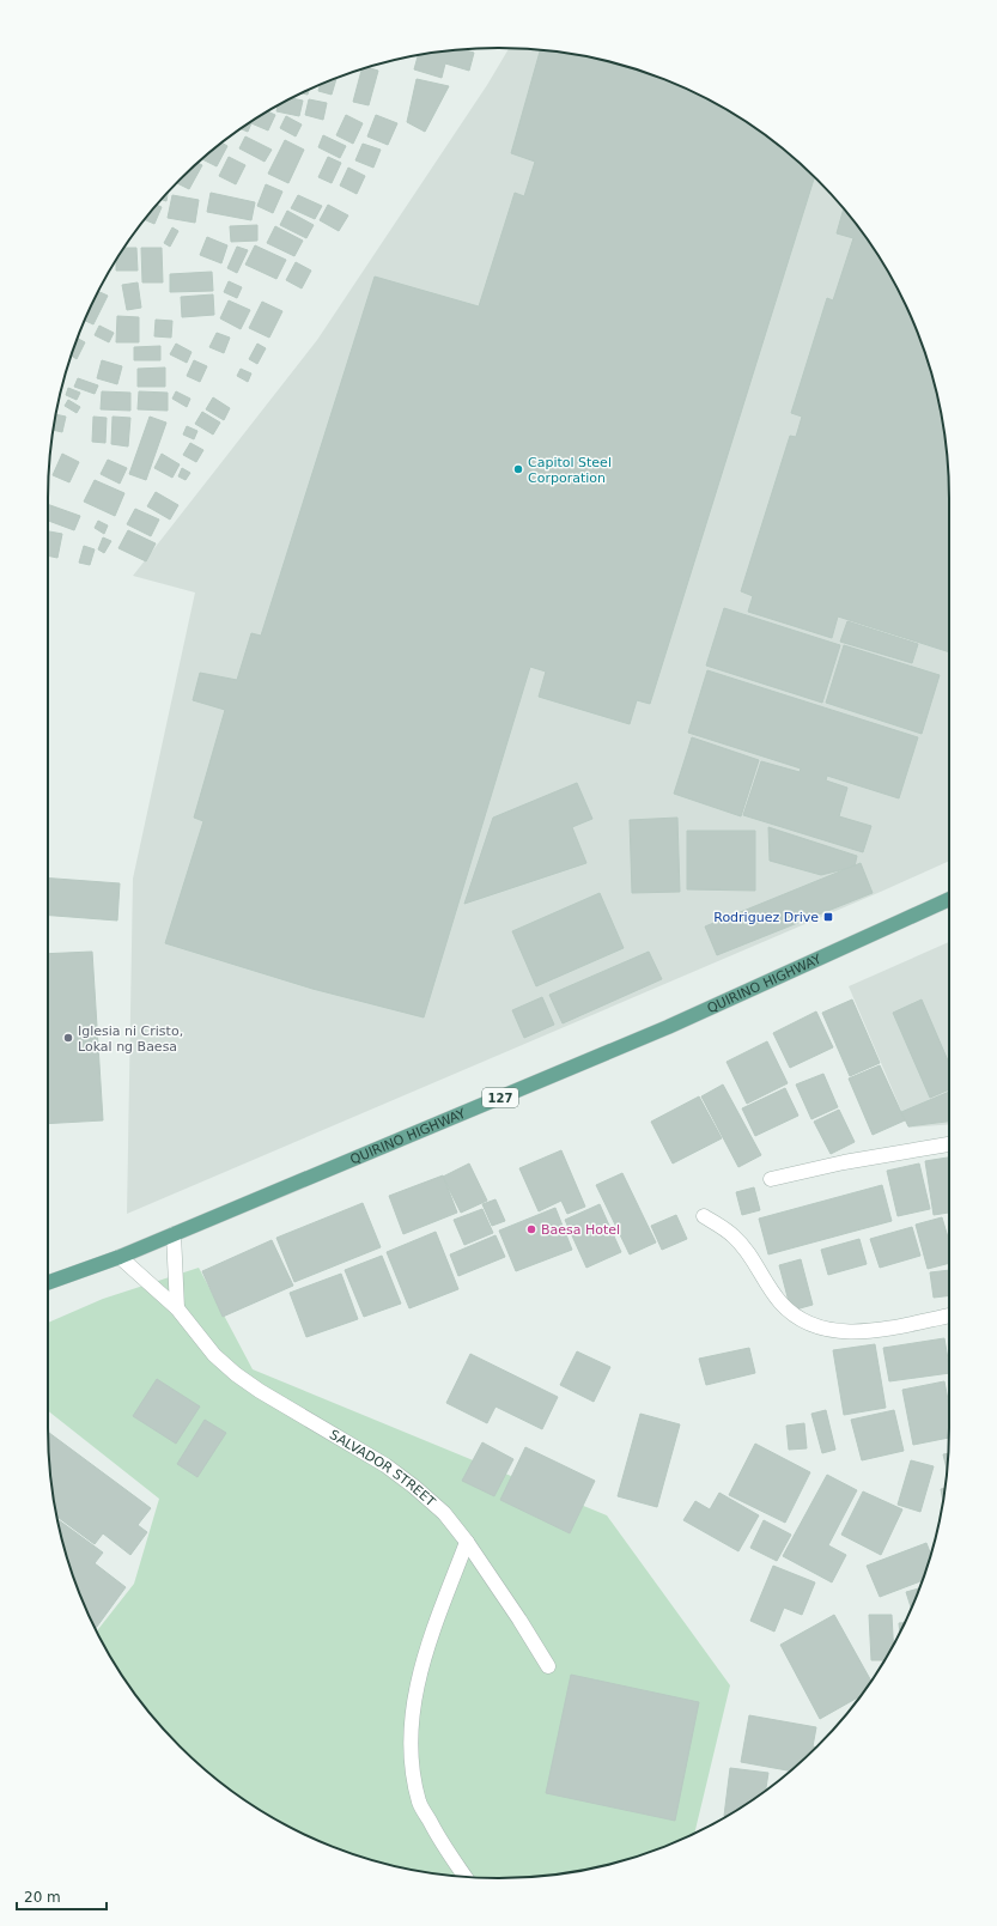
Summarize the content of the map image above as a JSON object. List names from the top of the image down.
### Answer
{
  "streets": {
    "main road": ["QUIRINO HIGHWAY", "127"],
    "street": ["SALVADOR STREET"]
  },
  "crossings": [
    ["QUIRINO HIGHWAY", "SALVADOR STREET"]
  ],
  "places": {
    "other": ["Capitol Steel Corporation", "Iglesia ni Cristo, Lokal ng Baesa", "Baesa Hotel"],
    "transit": ["Rodriguez Drive"]
  },
  "scale_bar": "20 m"
}
